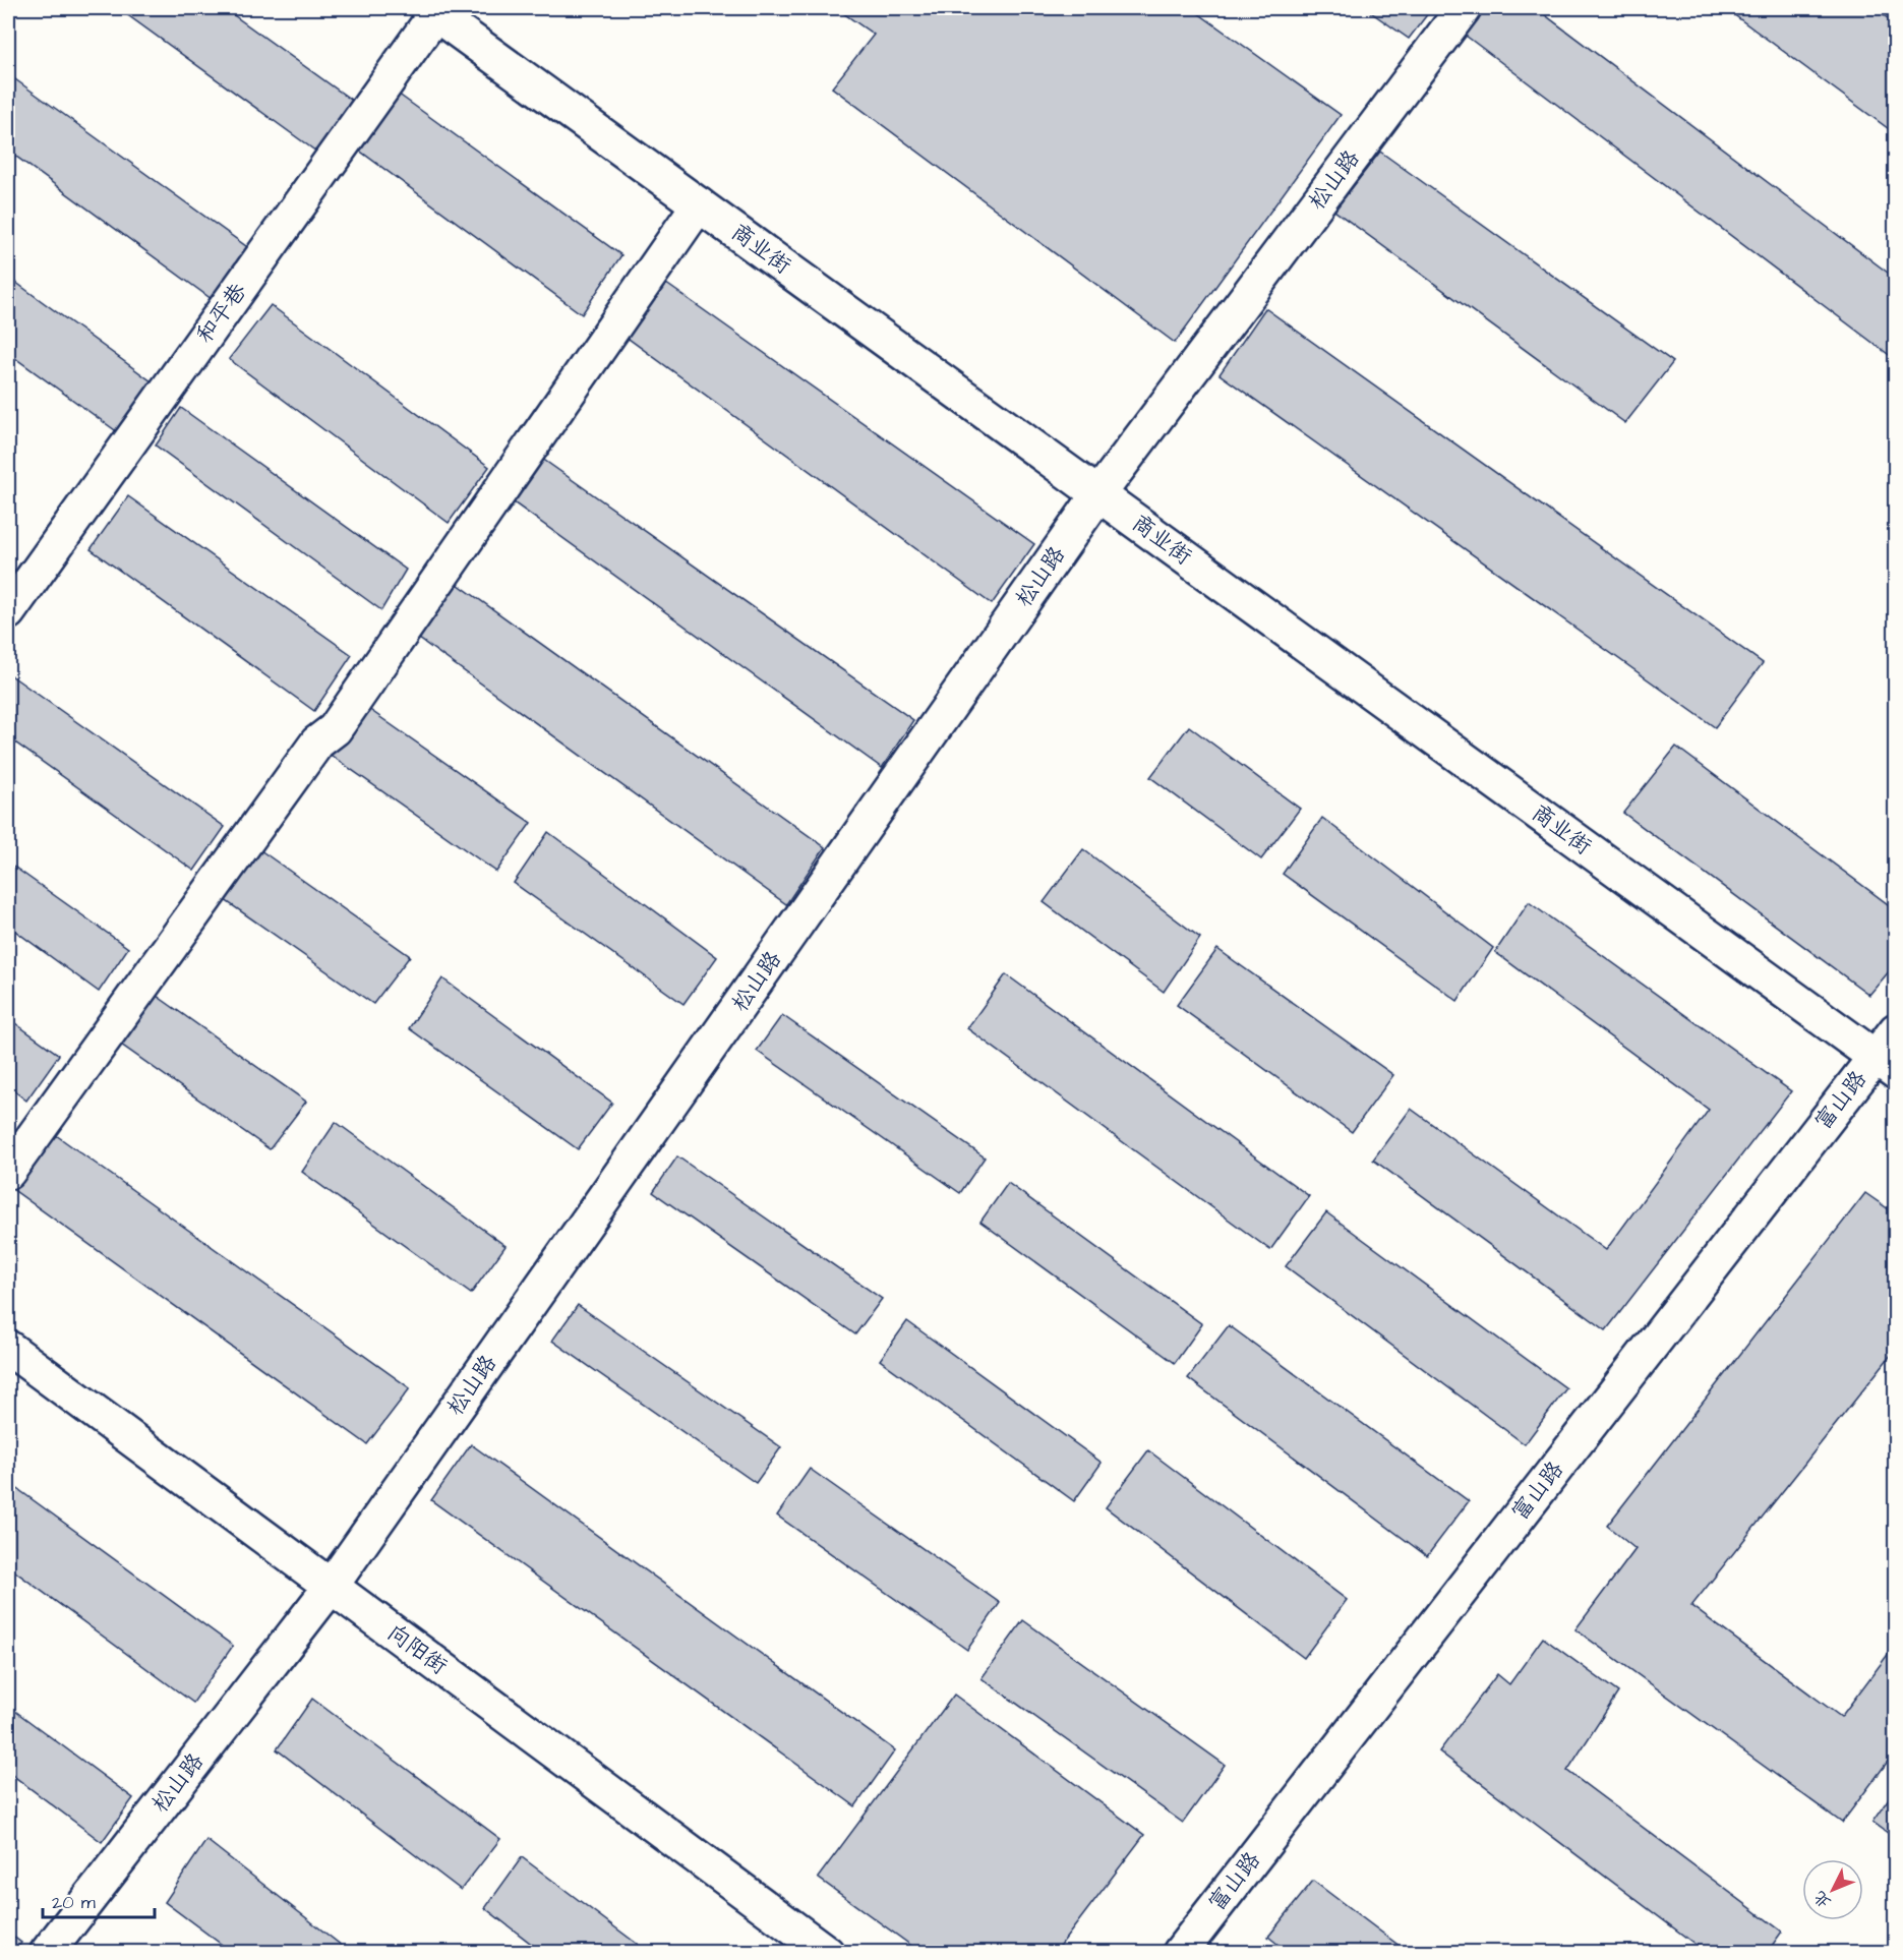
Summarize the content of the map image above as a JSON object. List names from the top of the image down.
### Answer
{
  "streets": {
    "street": [
      "松山路",
      "商业街",
      "和平巷",
      "富山路",
      "向阳街"
    ]
  },
  "crossings": [
    ["松山路", "商业街"],
    ["松山路", "向阳街"],
    ["商业街", "和平巷"],
    ["商业街", "富山路"]
  ],
  "scale_bar": "20 m",
  "north": "bottom left"
}
